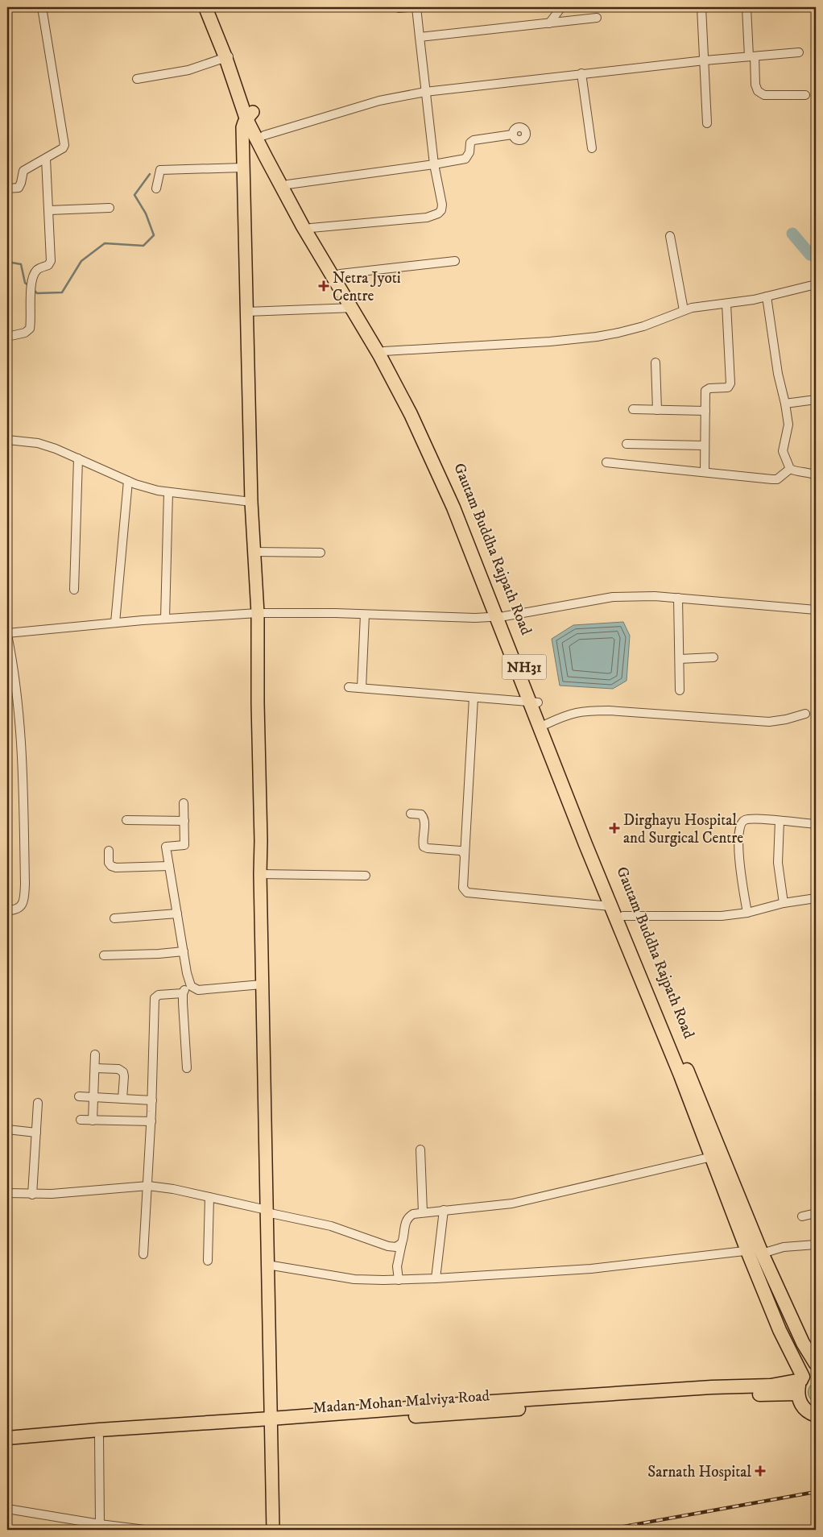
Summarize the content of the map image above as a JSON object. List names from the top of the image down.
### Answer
{
  "streets": {
    "highway": ["Gautam Buddha Rajpath Road", "NH31", "Madan Mohan Malviya Road"]
  },
  "crossings": [
    ["Gautam Buddha Rajpath Road", "NH31"]
  ],
  "places": {
    "health": ["Netra Jyoti Centre", "Dirghayu Hospital and Surgical Centre", "Sarnath Hospital"]
  }
}
